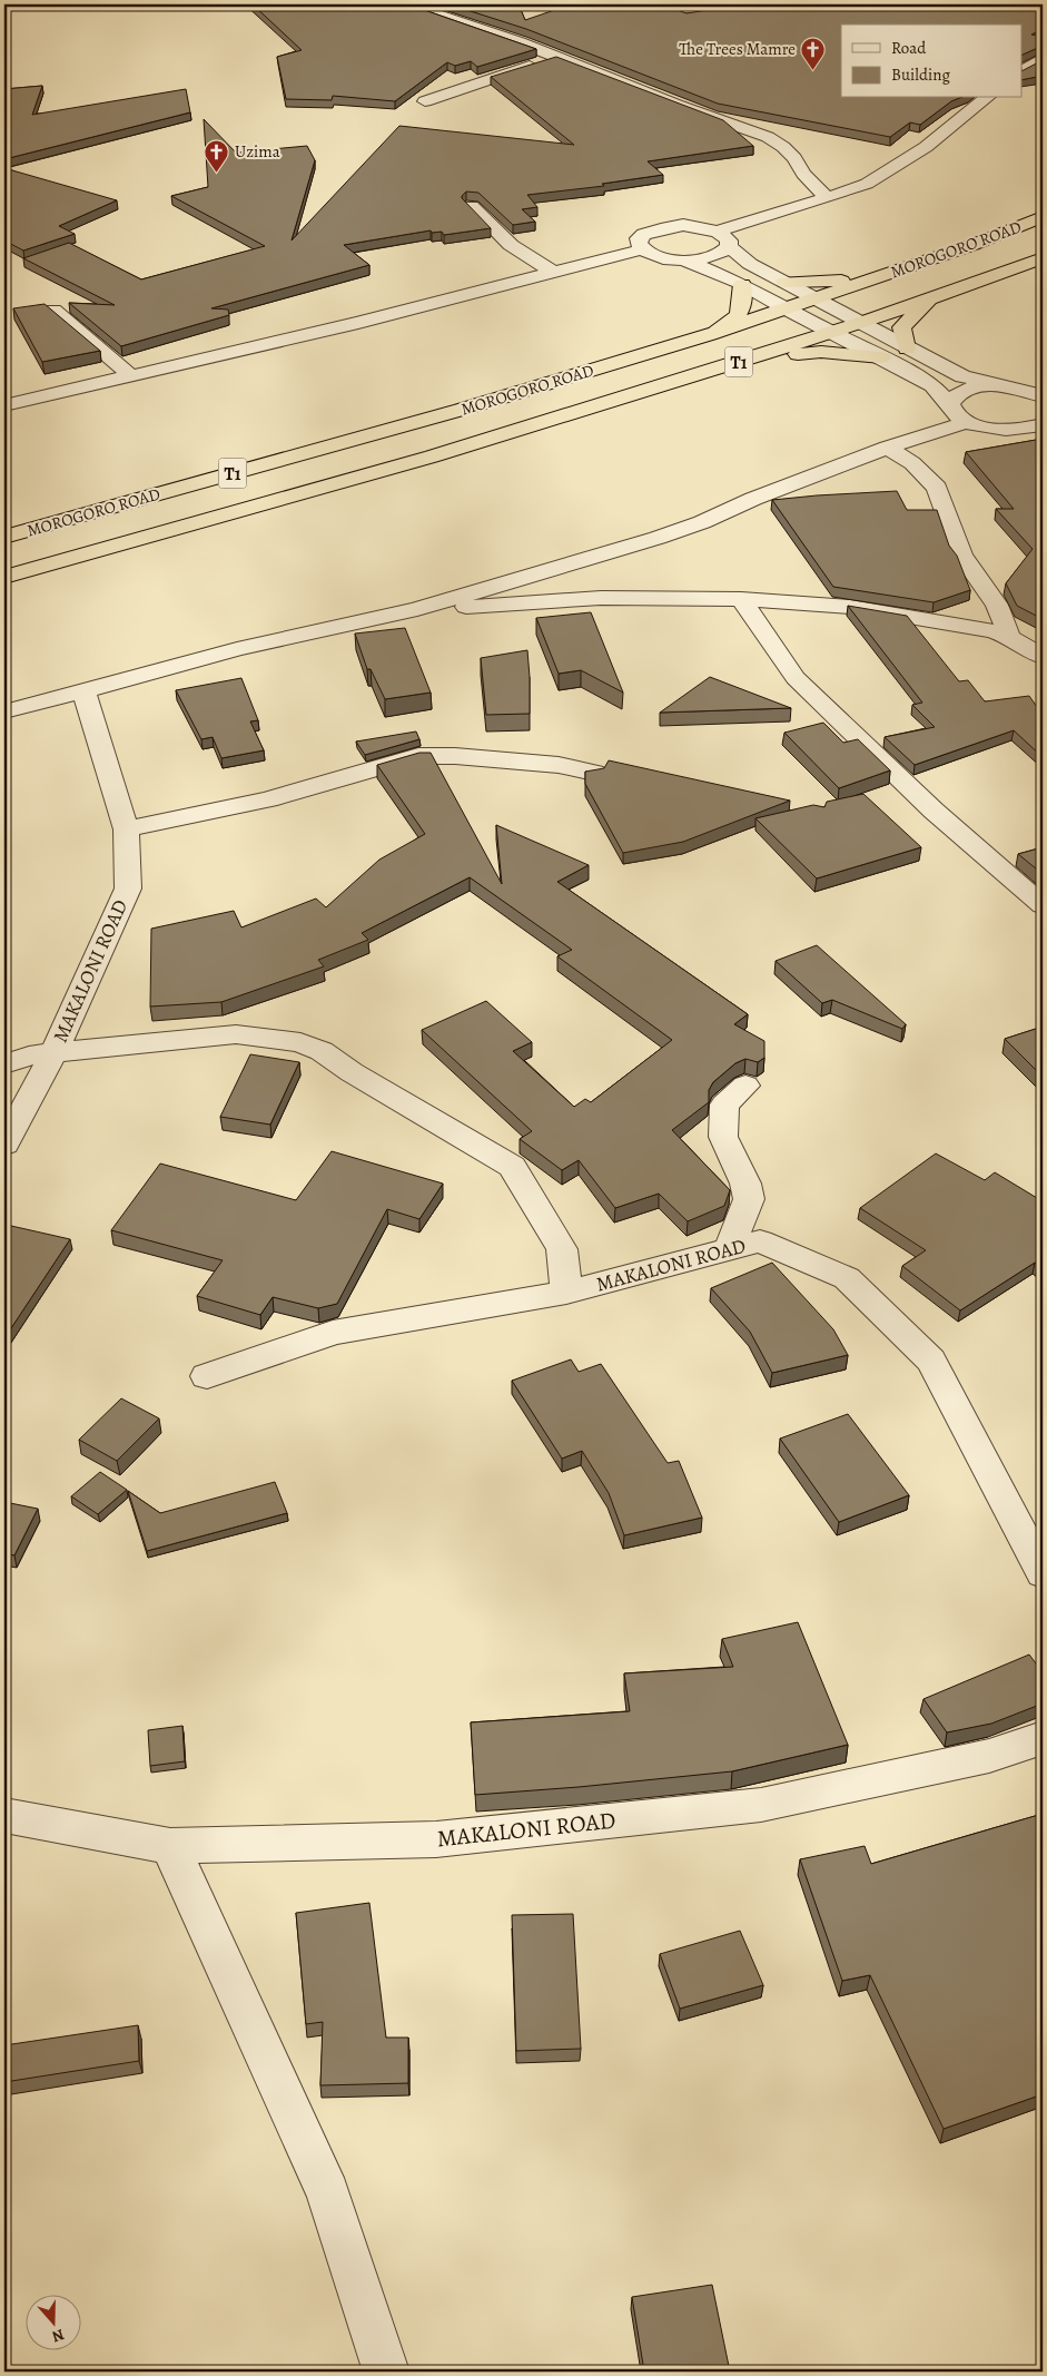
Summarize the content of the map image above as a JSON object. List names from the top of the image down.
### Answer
{
  "streets": {
    "highway": ["MOROGORO ROAD", "T1"],
    "street": ["MAKALONI ROAD"]
  },
  "places": {
    "church": ["The Trees Mamre", "Uzima"]
  },
  "legend": ["Road", "Building"],
  "north": "bottom"
}
